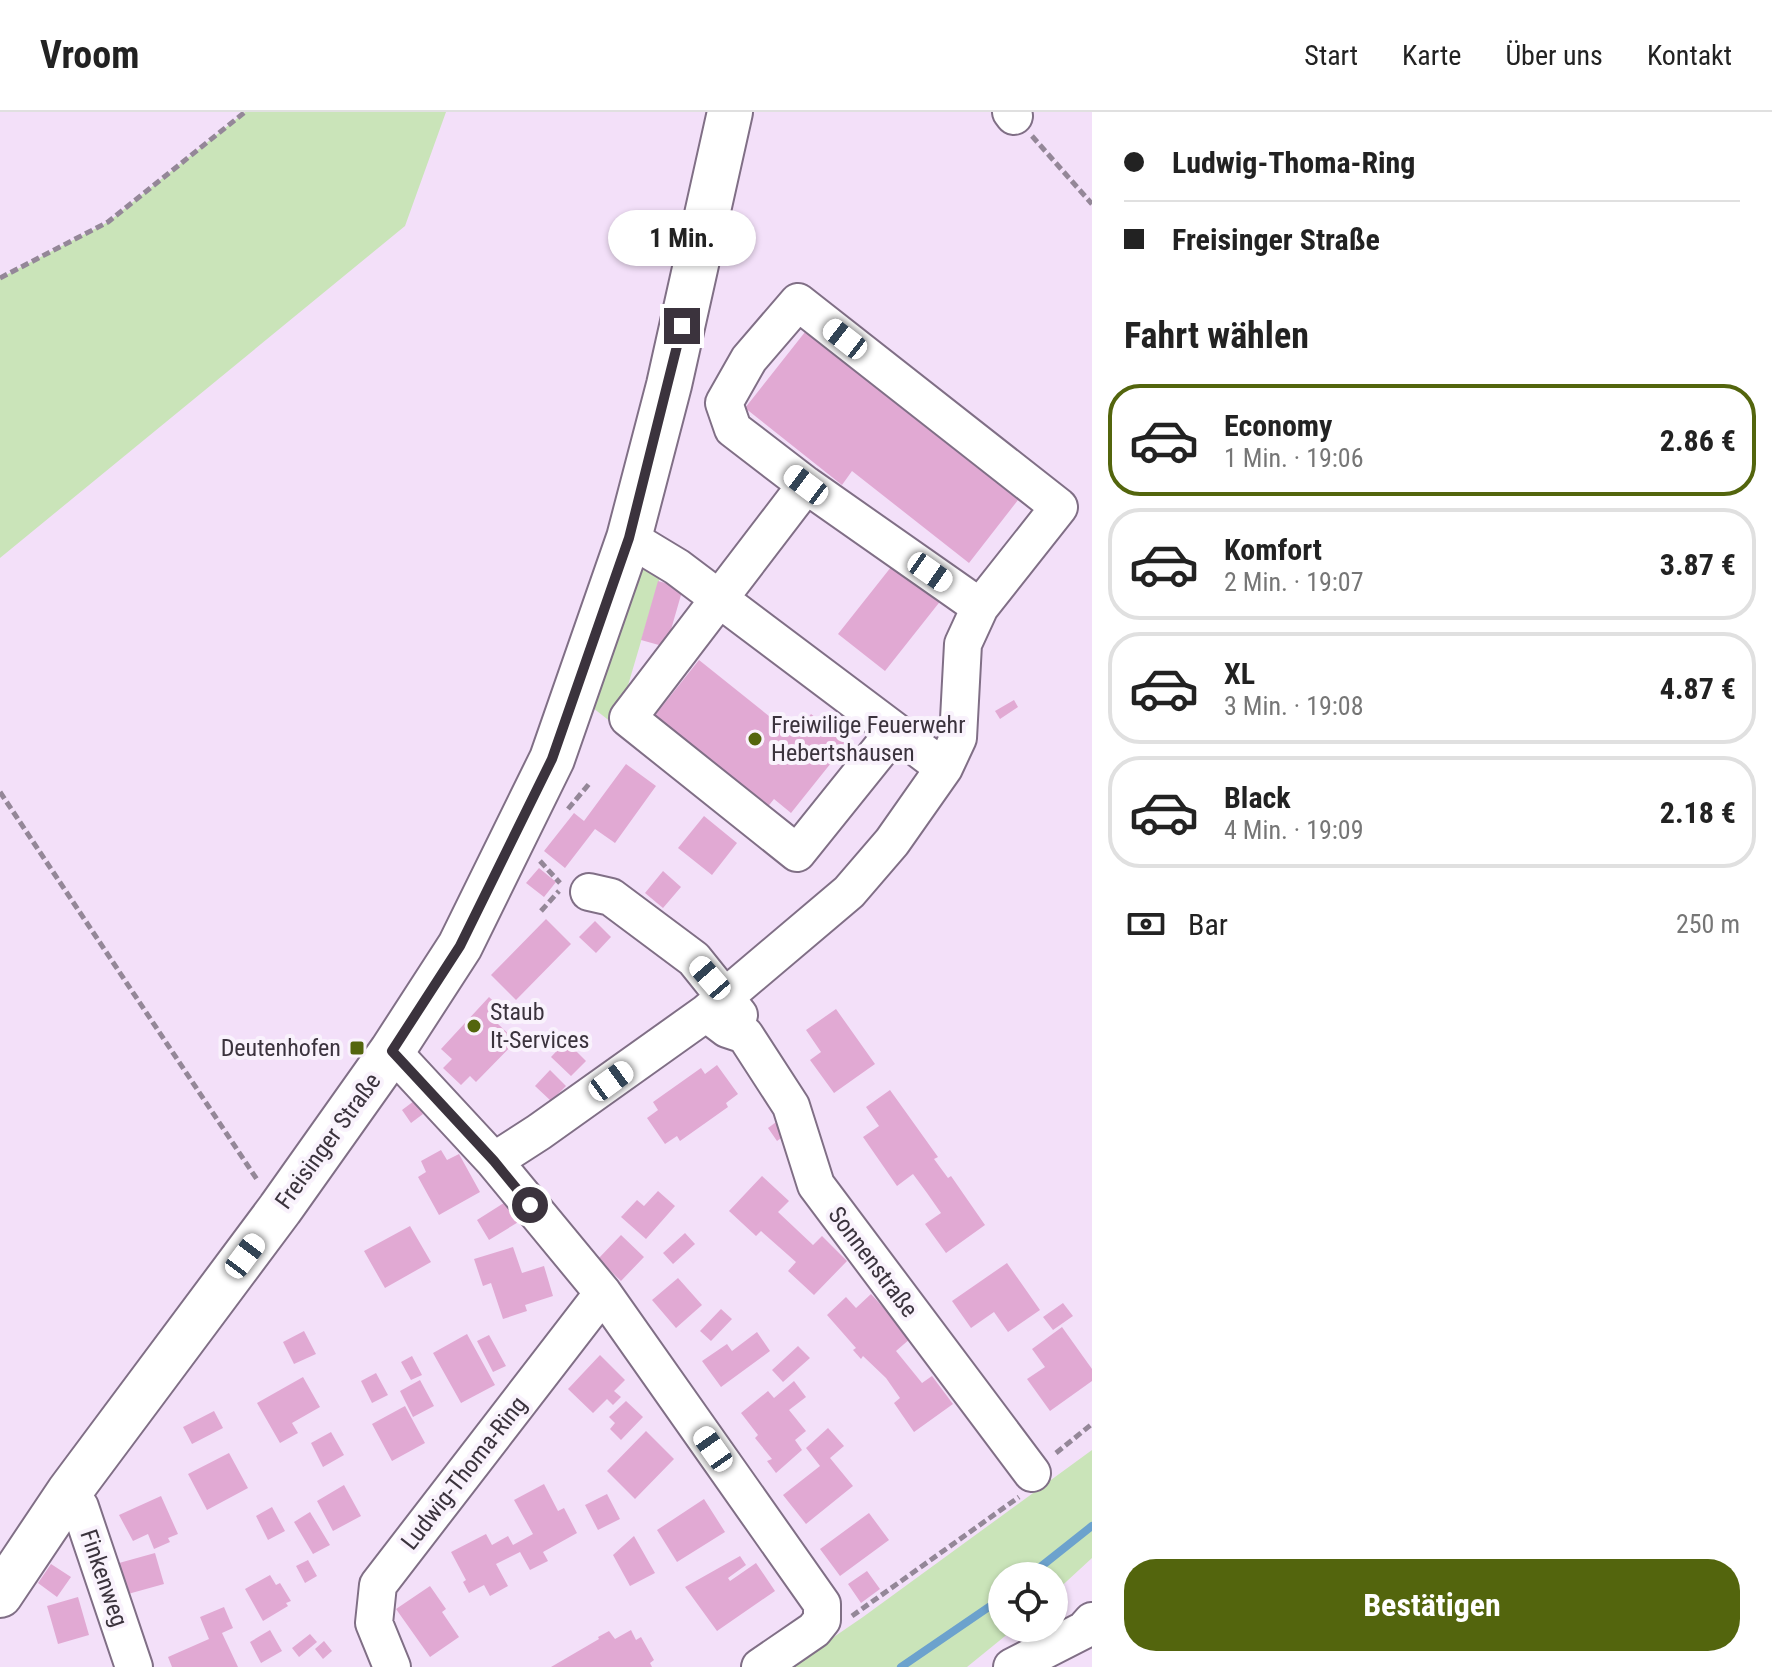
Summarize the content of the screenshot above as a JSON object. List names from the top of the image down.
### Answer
{
  "streets": {
    "main road": ["Freisinger Straße"],
    "street": ["Sonnenstraße", "Ludwig-Thoma-Ring", "Finkenweg"]
  },
  "crossings": [
    ["Freisinger Straße", "Finkenweg"]
  ],
  "places": {
    "other": ["Freiwilige Feuerwehr Hebertshausen", "Staub It-Services"],
    "transit": ["Deutenhofen"]
  },
  "page": {
    "header": "Vroom",
    "nav": [
      "Start",
      "Karte",
      "Über uns",
      "Kontakt"
    ],
    "banner": ["Ludwig-Thoma-Ring", "Freisinger Straße"],
    "bubble": "1 Min.",
    "heading": "Fahrt wählen",
    "list": [
      {
        "name": "Economy",
        "note": "1 Min. · 19:06",
        "value": "2.86 €"
      },
      {
        "name": "Komfort",
        "note": "2 Min. · 19:07",
        "value": "3.87 €"
      },
      {
        "name": "XL",
        "note": "3 Min. · 19:08",
        "value": "4.87 €"
      },
      {
        "name": "Black",
        "note": "4 Min. · 19:09",
        "value": "2.18 €"
      }
    ],
    "pay": ["Bar", "250 m"],
    "buttons": "Bestätigen"
  }
}
